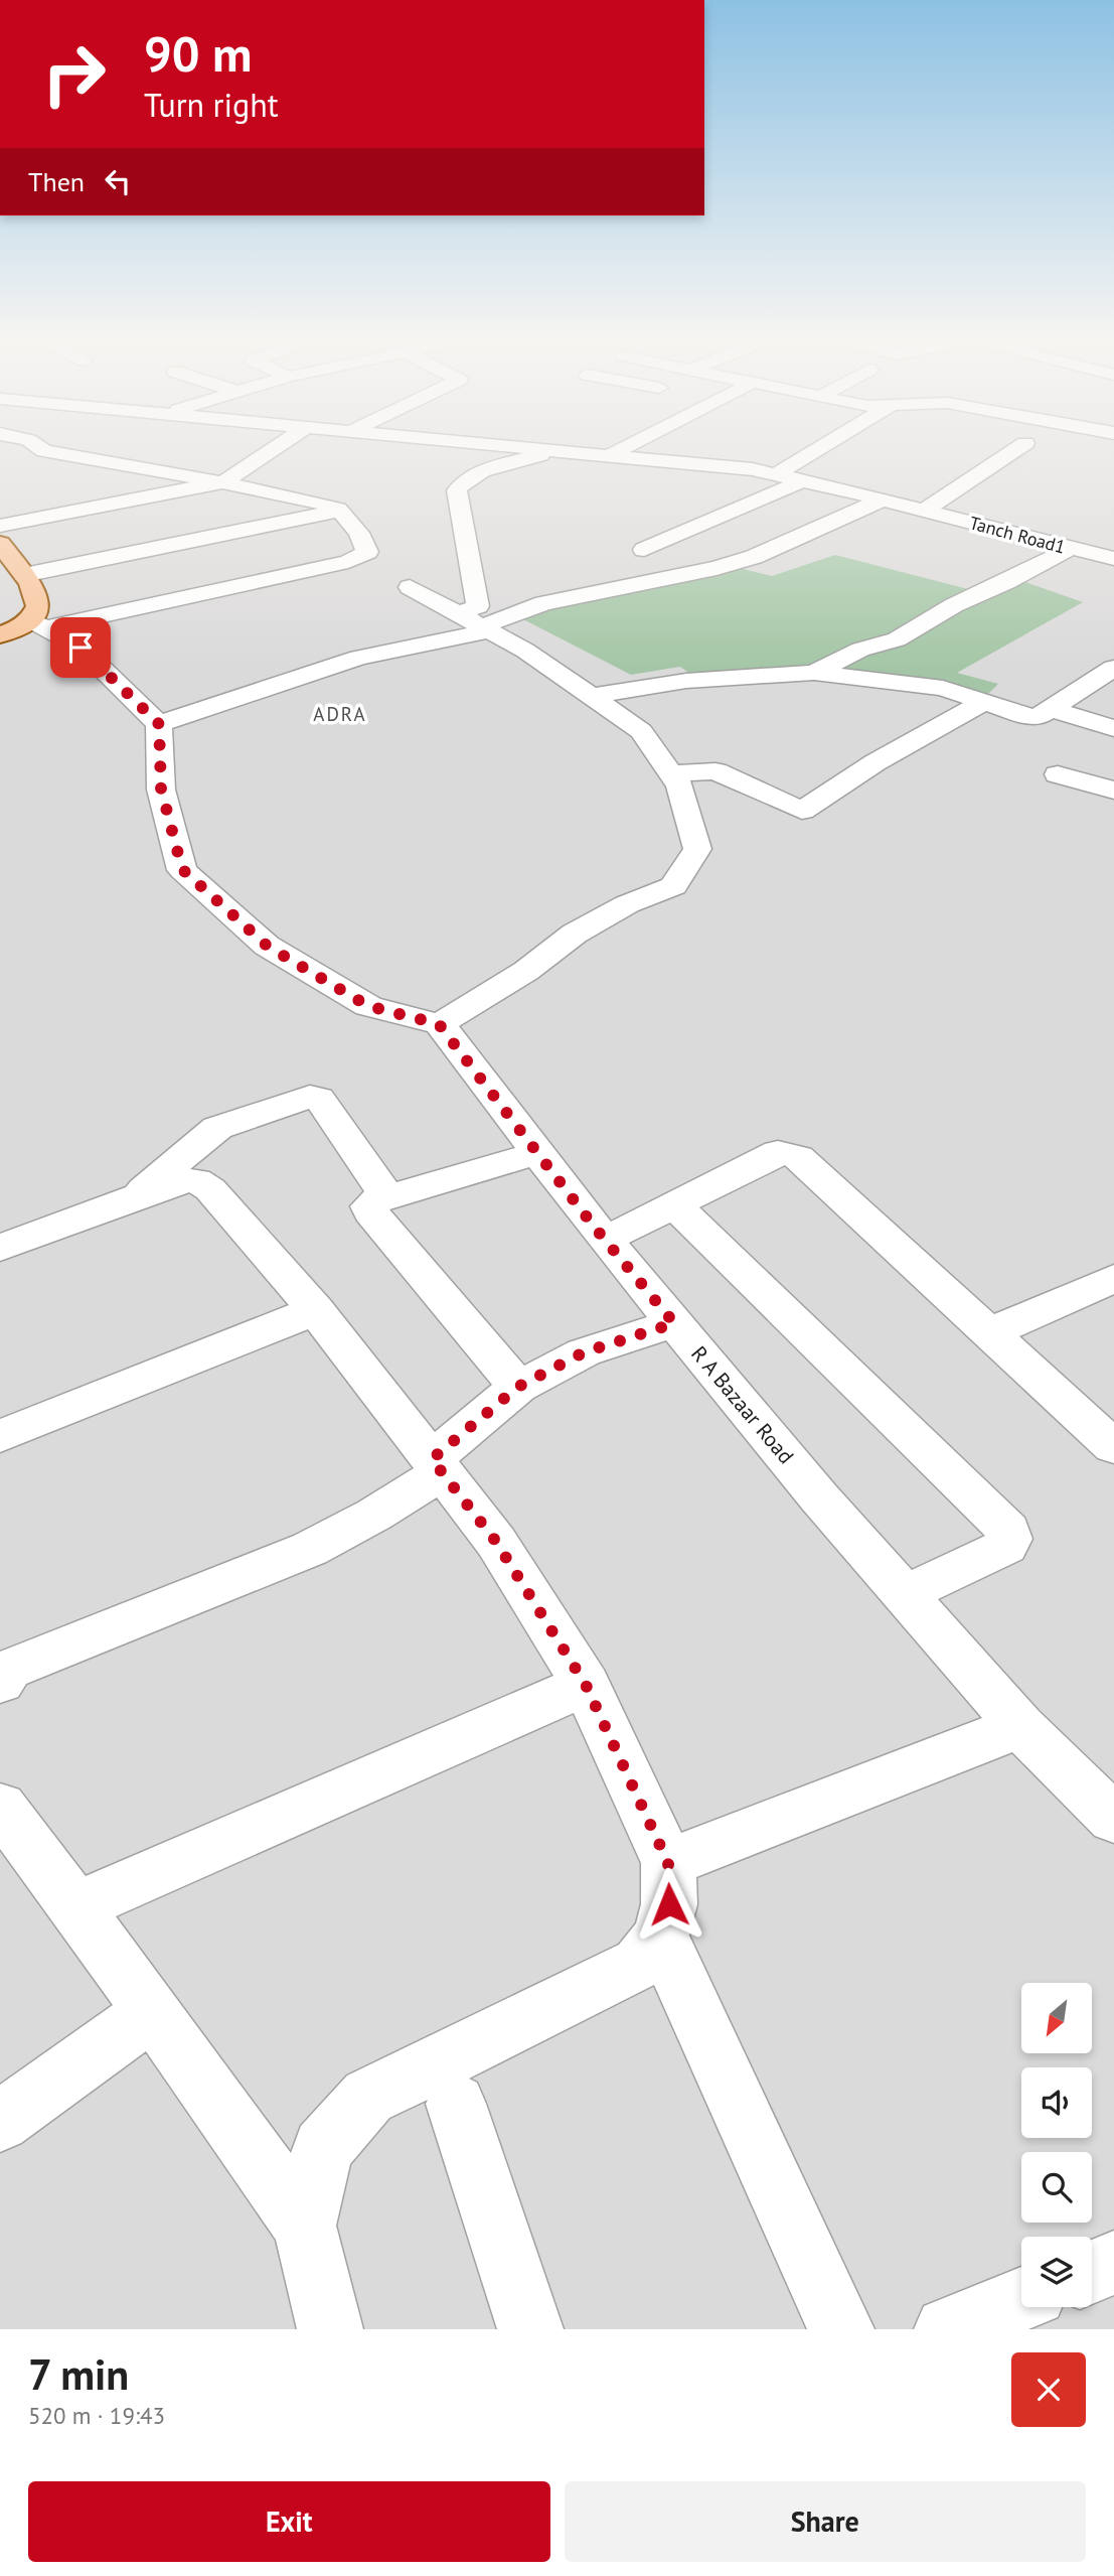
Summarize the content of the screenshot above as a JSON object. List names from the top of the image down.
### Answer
{
  "streets": {
    "street": ["Tanch Road1", "R A Bazaar Road"]
  },
  "districts": ["ADRA"],
  "north": "bottom left",
  "page": {
    "turn": ["90 m", "Turn right"],
    "then": "Then",
    "heading": ["7 min", "520 m · 19:43"],
    "buttons": ["Exit", "Share"]
  }
}
